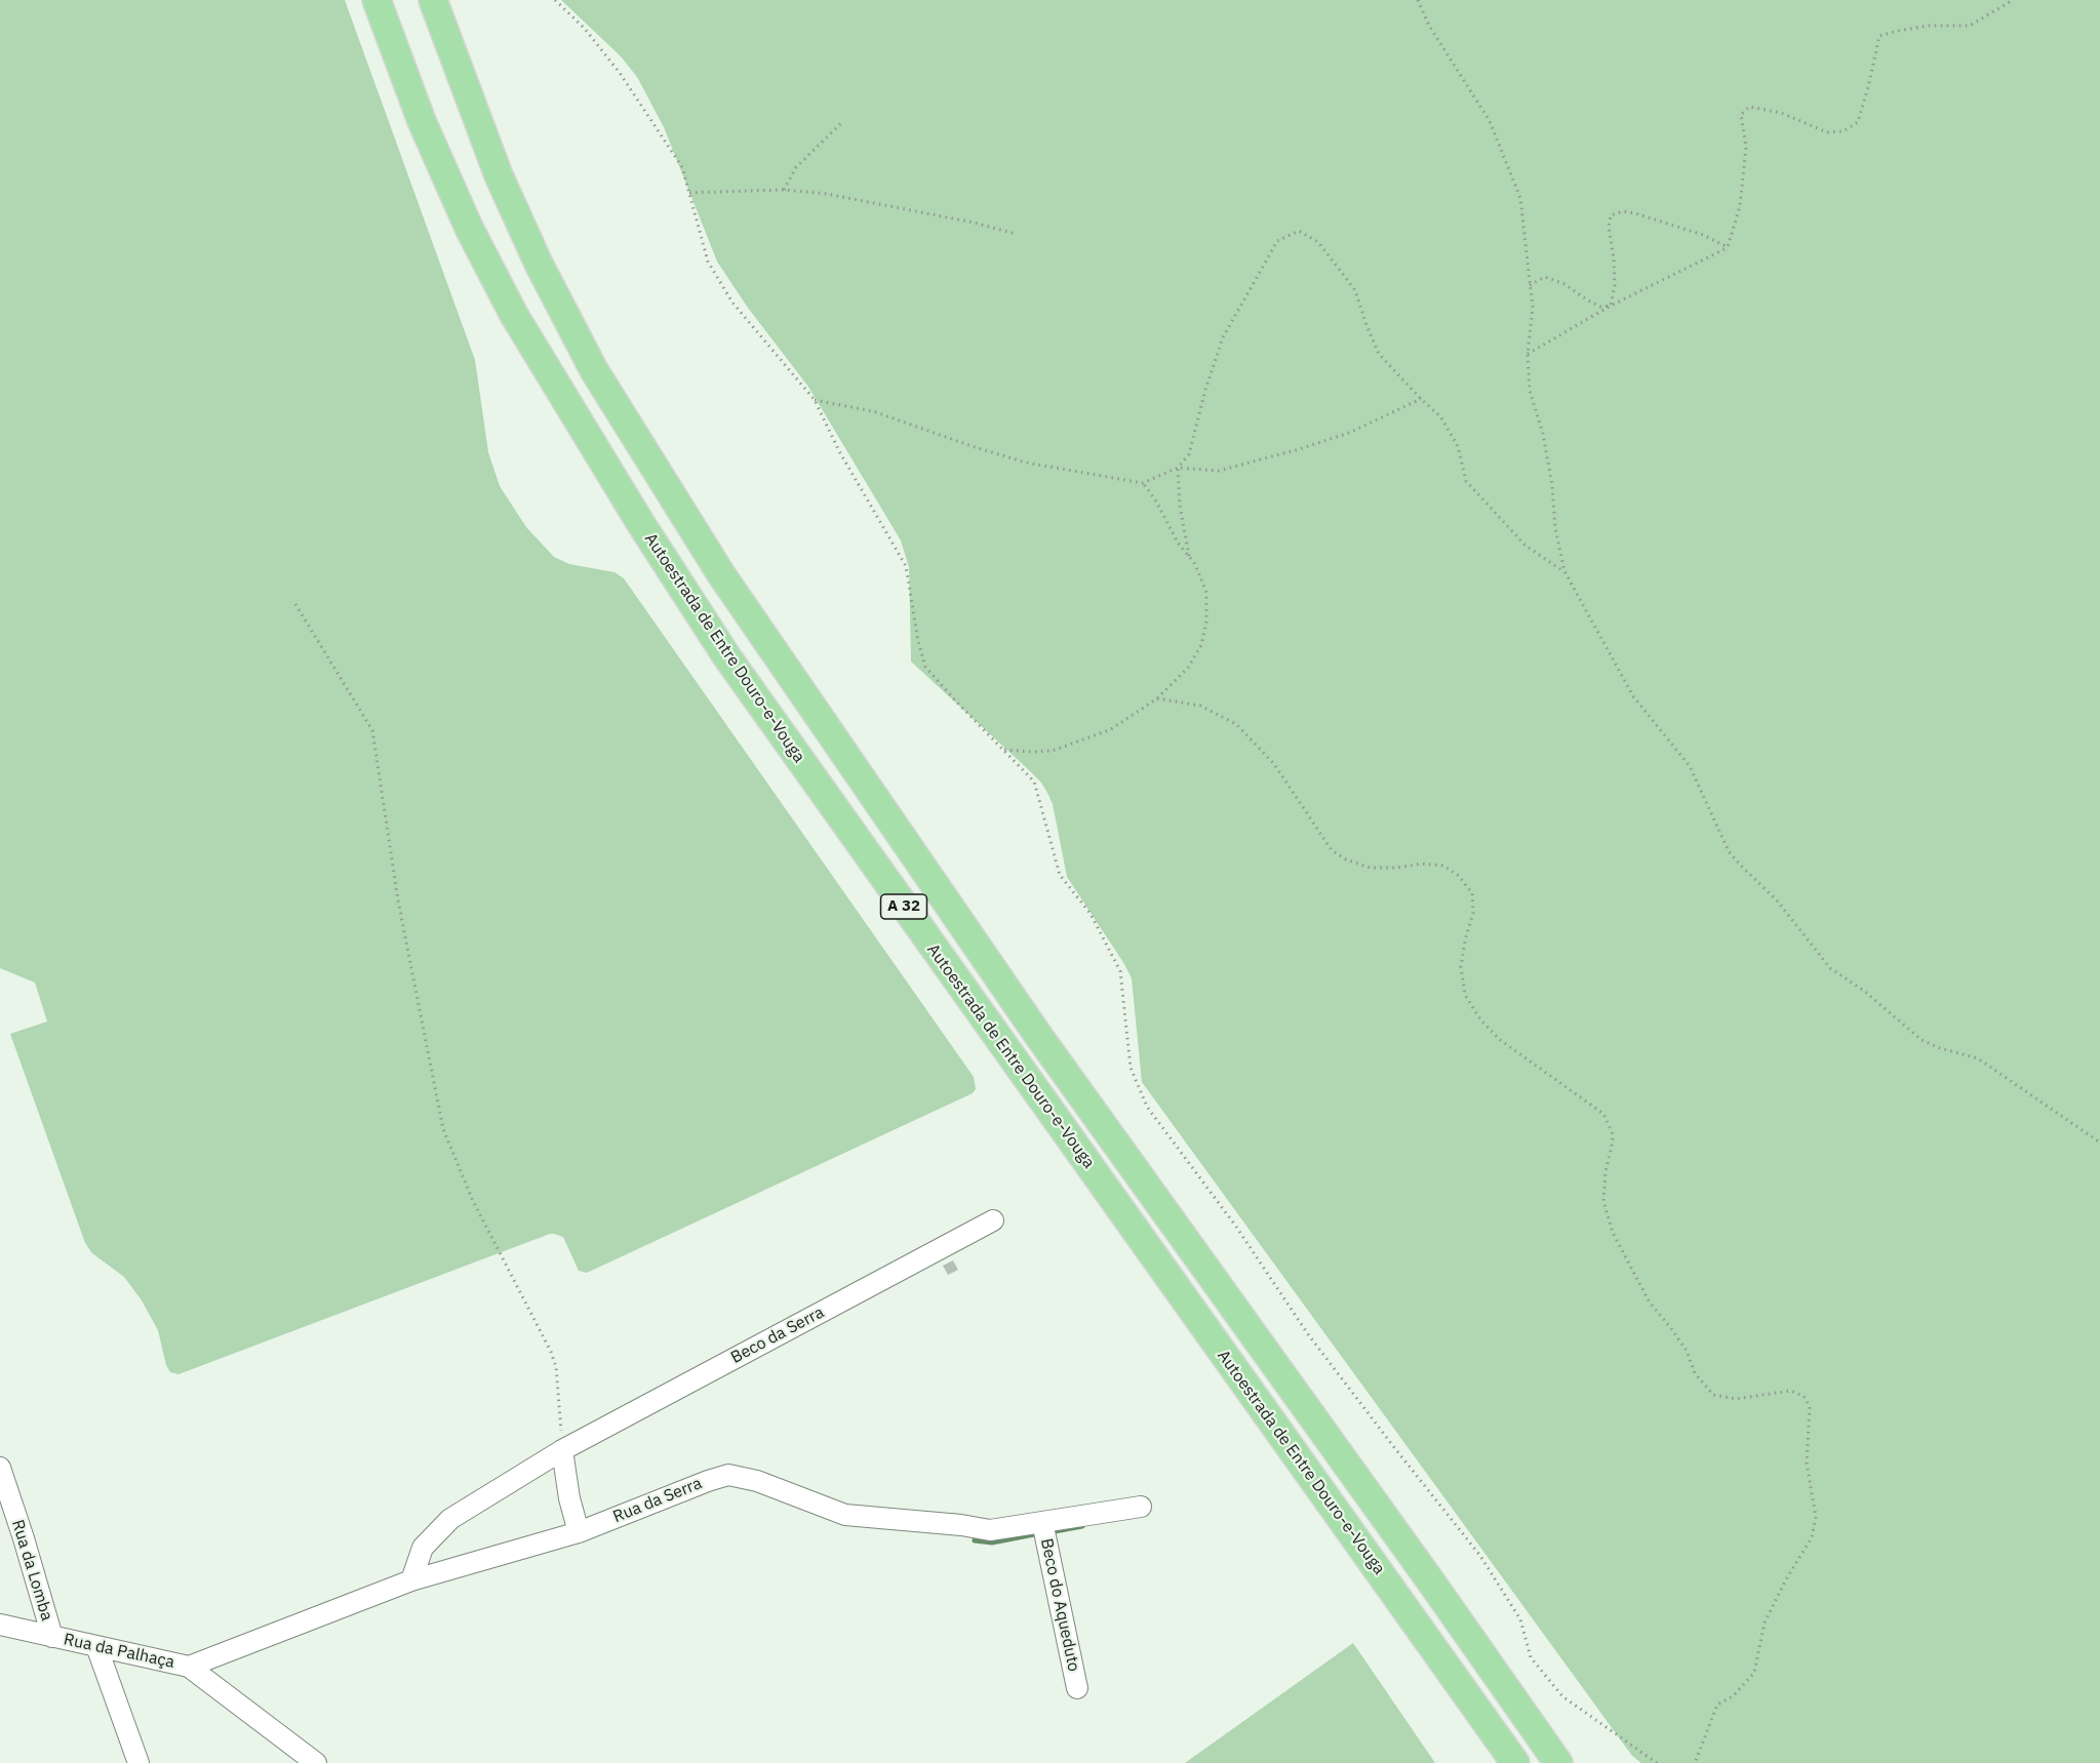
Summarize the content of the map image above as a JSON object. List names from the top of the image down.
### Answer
{
  "streets": {
    "highway": ["Autoestrada de Entre Douro-e-Vouga", "A 32"],
    "street": [
      "Beco da Serra",
      "Rua da Serra",
      "Rua da Lomba",
      "Beco do Aqueduto",
      "Rua da Palhaça"
    ]
  },
  "crossings": [
    ["Beco da Serra", "Rua da Serra"],
    ["Rua da Serra", "Beco do Aqueduto"],
    ["Rua da Serra", "Rua da Palhaça"],
    ["Rua da Lomba", "Rua da Palhaça"]
  ]
}
